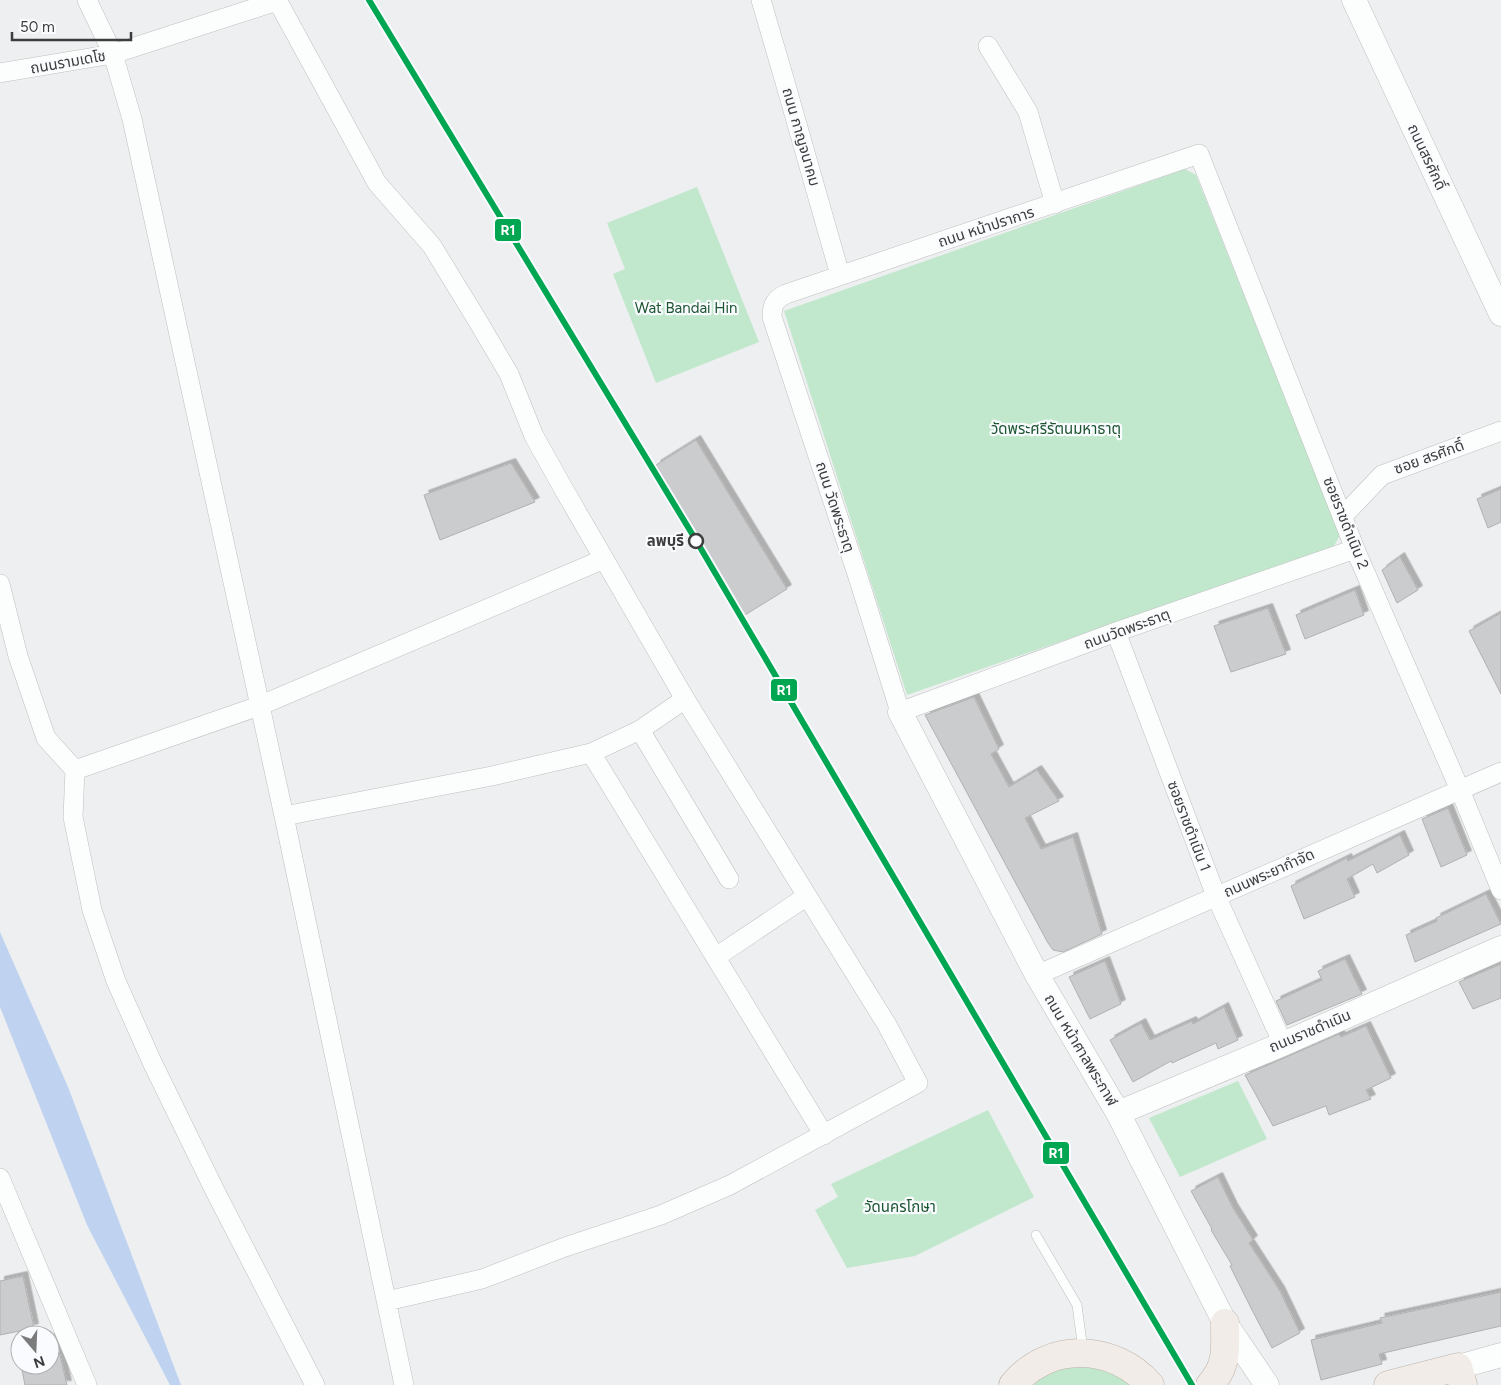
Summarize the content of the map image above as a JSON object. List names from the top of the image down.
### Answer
{
  "streets": {
    "street": [
      "ถนนรามเดโช",
      "ถนน กาญจนาคม",
      "ถนนสรศักดิ์",
      "ถนน หน้าปราการ",
      "ซอย สรศักดิ์",
      "ถนน วัดพระธาตุ",
      "ซอยราชดำเนิน 2",
      "ถนนวัดพระธาตุ",
      "ซอยราชดำเนิน 1",
      "ถนนพระยากำจัด",
      "ถนนราชดำเนิน",
      "ถนน หน้าศาลพระกาฬ"
    ]
  },
  "crossings": [
    ["ถนน กาญจนาคม", "ถนน หน้าปราการ"],
    ["ถนน หน้าปราการ", "ถนน วัดพระธาตุ"],
    ["ถนน หน้าปราการ", "ซอยราชดำเนิน 2"],
    ["ซอย สรศักดิ์", "ซอยราชดำเนิน 2"],
    ["ถนน วัดพระธาตุ", "ถนนวัดพระธาตุ"],
    ["ถนน วัดพระธาตุ", "ถนน หน้าศาลพระกาฬ"],
    ["ซอยราชดำเนิน 2", "ถนนวัดพระธาตุ"],
    ["ซอยราชดำเนิน 2", "ถนนพระยากำจัด"],
    ["ถนนวัดพระธาตุ", "ซอยราชดำเนิน 1"],
    ["ถนนวัดพระธาตุ", "ถนน หน้าศาลพระกาฬ"],
    ["ซอยราชดำเนิน 1", "ถนนพระยากำจัด"],
    ["ซอยราชดำเนิน 1", "ถนนราชดำเนิน"],
    ["ถนนพระยากำจัด", "ถนน หน้าศาลพระกาฬ"],
    ["ถนนราชดำเนิน", "ถนน หน้าศาลพระกาฬ"]
  ],
  "parks": ["Wat Bandai Hin", "วัดพระศรีรัตนมหาธาตุ", "วัดนครโกษา"],
  "places": ["ลพบุรี"],
  "lines": ["transit line R1"],
  "scale_bar": "50 m",
  "north": "bottom"
}
